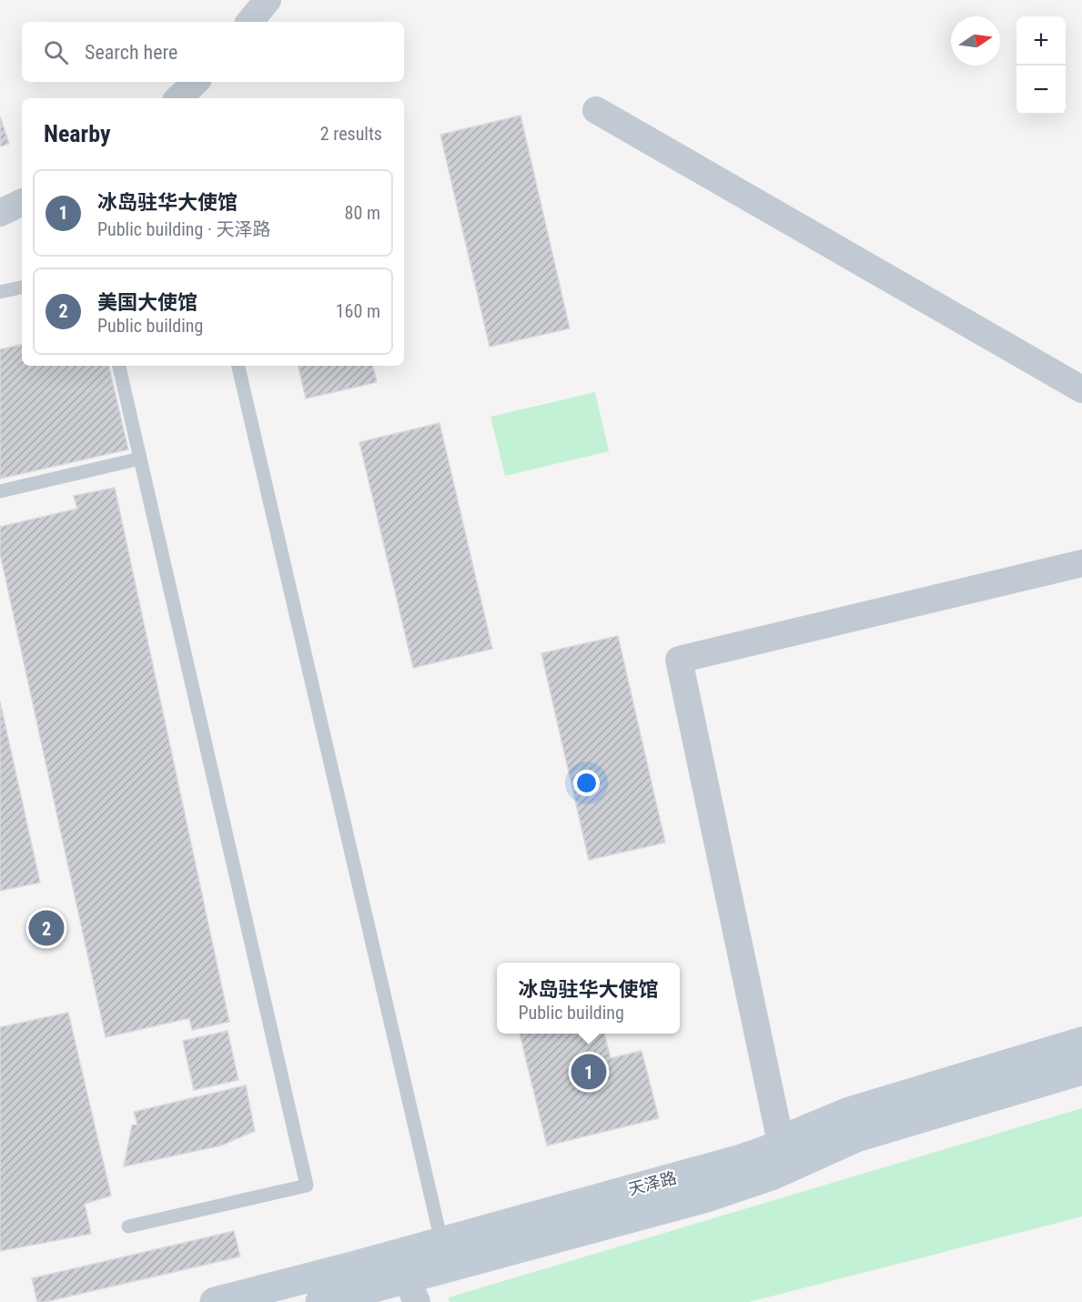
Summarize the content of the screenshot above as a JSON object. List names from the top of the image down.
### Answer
{
  "streets": {
    "street": ["天泽路"]
  },
  "north": "right",
  "page": {
    "map_buttons": ["+", "−"],
    "search": "Search here",
    "heading": ["Nearby", "2 results"],
    "list": [
      {
        "mark": "1",
        "name": "冰岛驻华大使馆",
        "note": "Public building · 天泽路",
        "value": "80 m"
      },
      {
        "mark": "2",
        "name": "美国大使馆",
        "note": "Public building",
        "value": "160 m"
      }
    ],
    "pins": ["2", "1"],
    "popup": ["冰岛驻华大使馆", "Public building"]
  }
}
